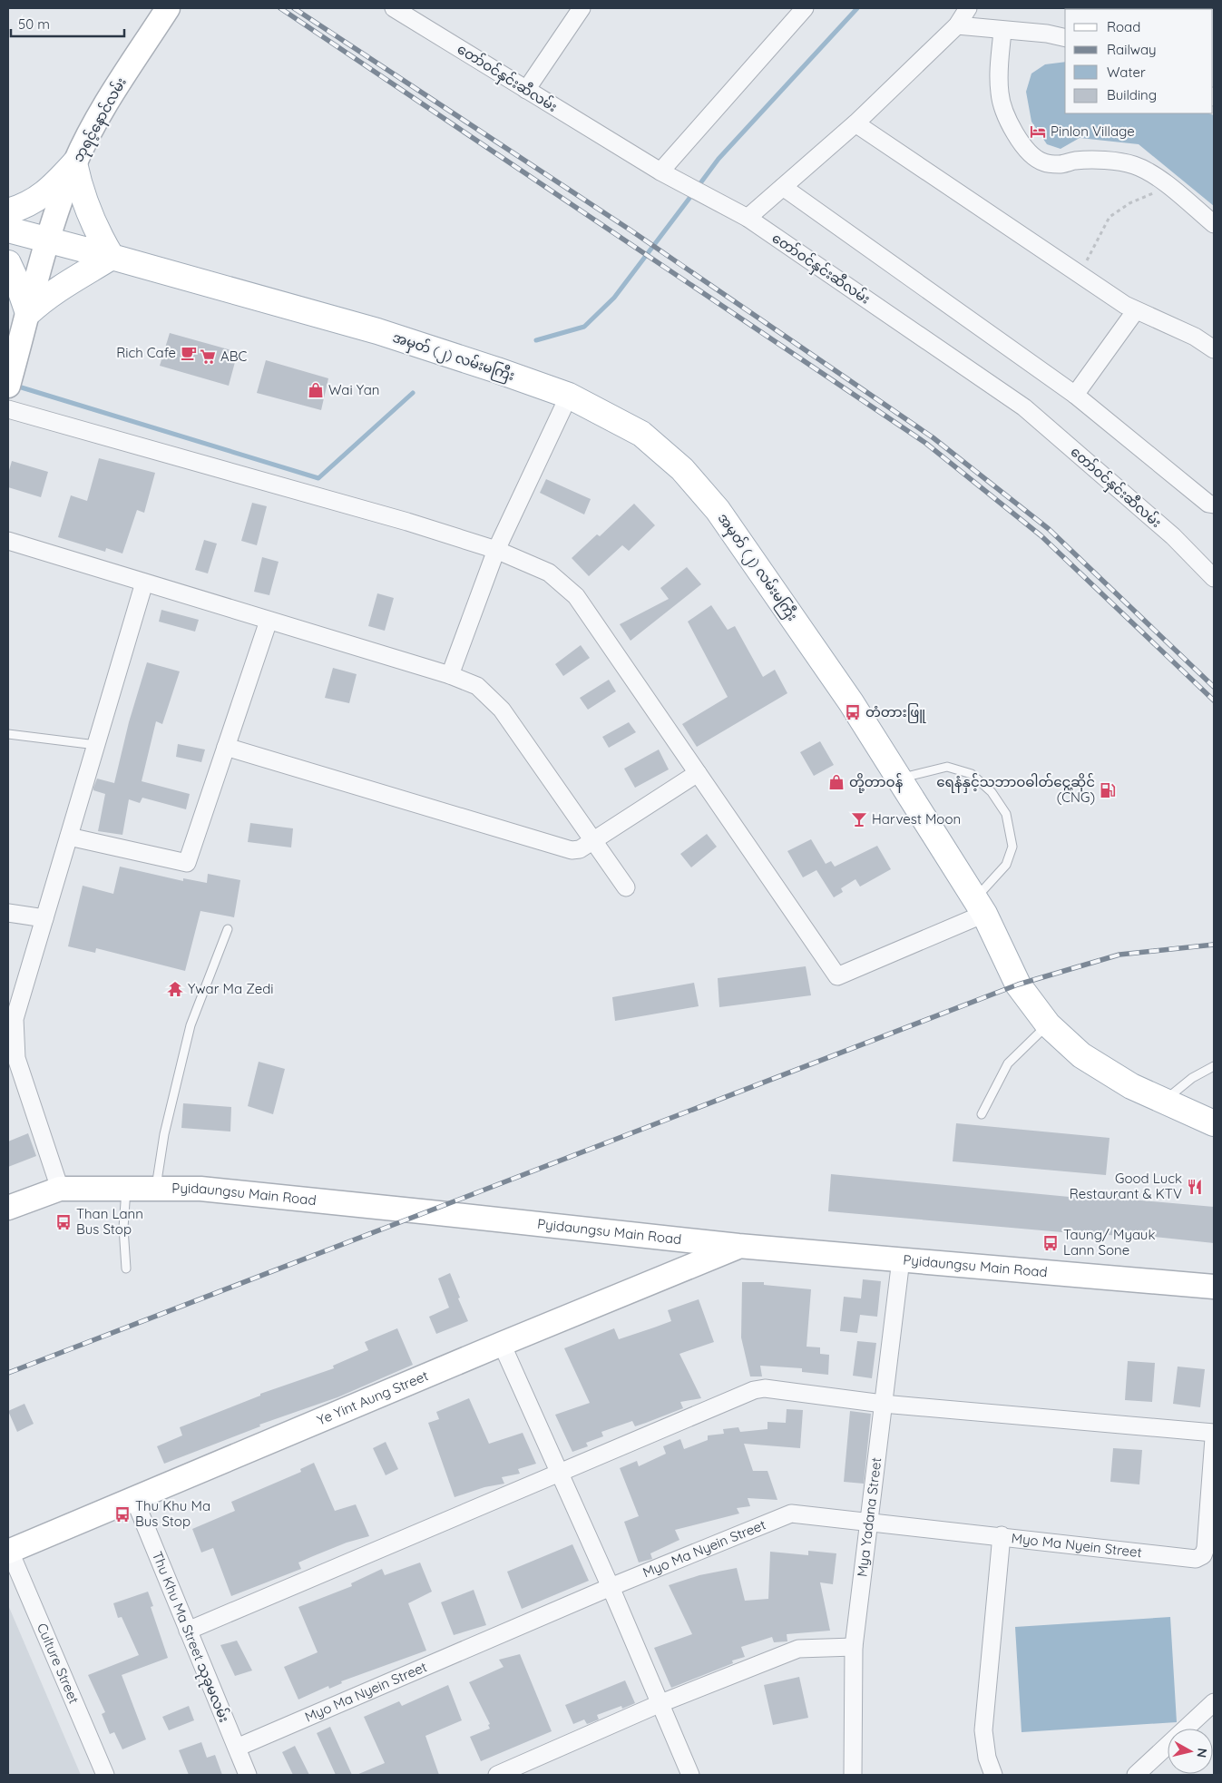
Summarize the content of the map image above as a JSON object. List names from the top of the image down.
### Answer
{
  "streets": {
    "main road": [
      "ဘုရင့်နောင်လမ်း",
      "အမှတ် (၂) လမ်းမကြီး",
      "Pyidaungsu Main Road",
      "Ye Yint Aung Street"
    ],
    "street": [
      "တော်ဝင်နှင်းဆီလမ်း",
      "Mya Yadana Street",
      "Myo Ma Nyein Street",
      "Thu Khu Ma Street သုခုမလမ်း",
      "Culture Street"
    ]
  },
  "crossings": [
    ["ဘုရင့်နောင်လမ်း", "အမှတ် (၂) လမ်းမကြီး"],
    ["Pyidaungsu Main Road", "Ye Yint Aung Street"],
    ["Pyidaungsu Main Road", "Mya Yadana Street"],
    ["Ye Yint Aung Street", "Thu Khu Ma Street သုခုမလမ်း"],
    ["Ye Yint Aung Street", "Culture Street"],
    ["Mya Yadana Street", "Myo Ma Nyein Street"],
    ["Myo Ma Nyein Street", "Thu Khu Ma Street သုခုမလမ်း"]
  ],
  "places": {
    "hotel": ["Pinlon Village"],
    "cafe": ["Rich Cafe"],
    "supermarket": ["ABC"],
    "shop": ["Wai Yan", "တို့တာဝန်"],
    "bus stop": [
      "တံတားဖြူ",
      "Than Lann Bus Stop",
      "Taung/ Myauk Lann Sone",
      "Thu Khu Ma Bus Stop"
    ],
    "fuel station": ["ရေနံနှင့်သဘာဝဓါတ်ငွေ့ဆိုင် (CNG)"],
    "bar": ["Harvest Moon"],
    "temple": ["Ywar Ma Zedi"],
    "restaurant": ["Good Luck Restaurant & KTV"]
  },
  "legend": [
    "Road",
    "Railway",
    "Water",
    "Building"
  ],
  "scale_bar": "50 m",
  "north": "right"
}
